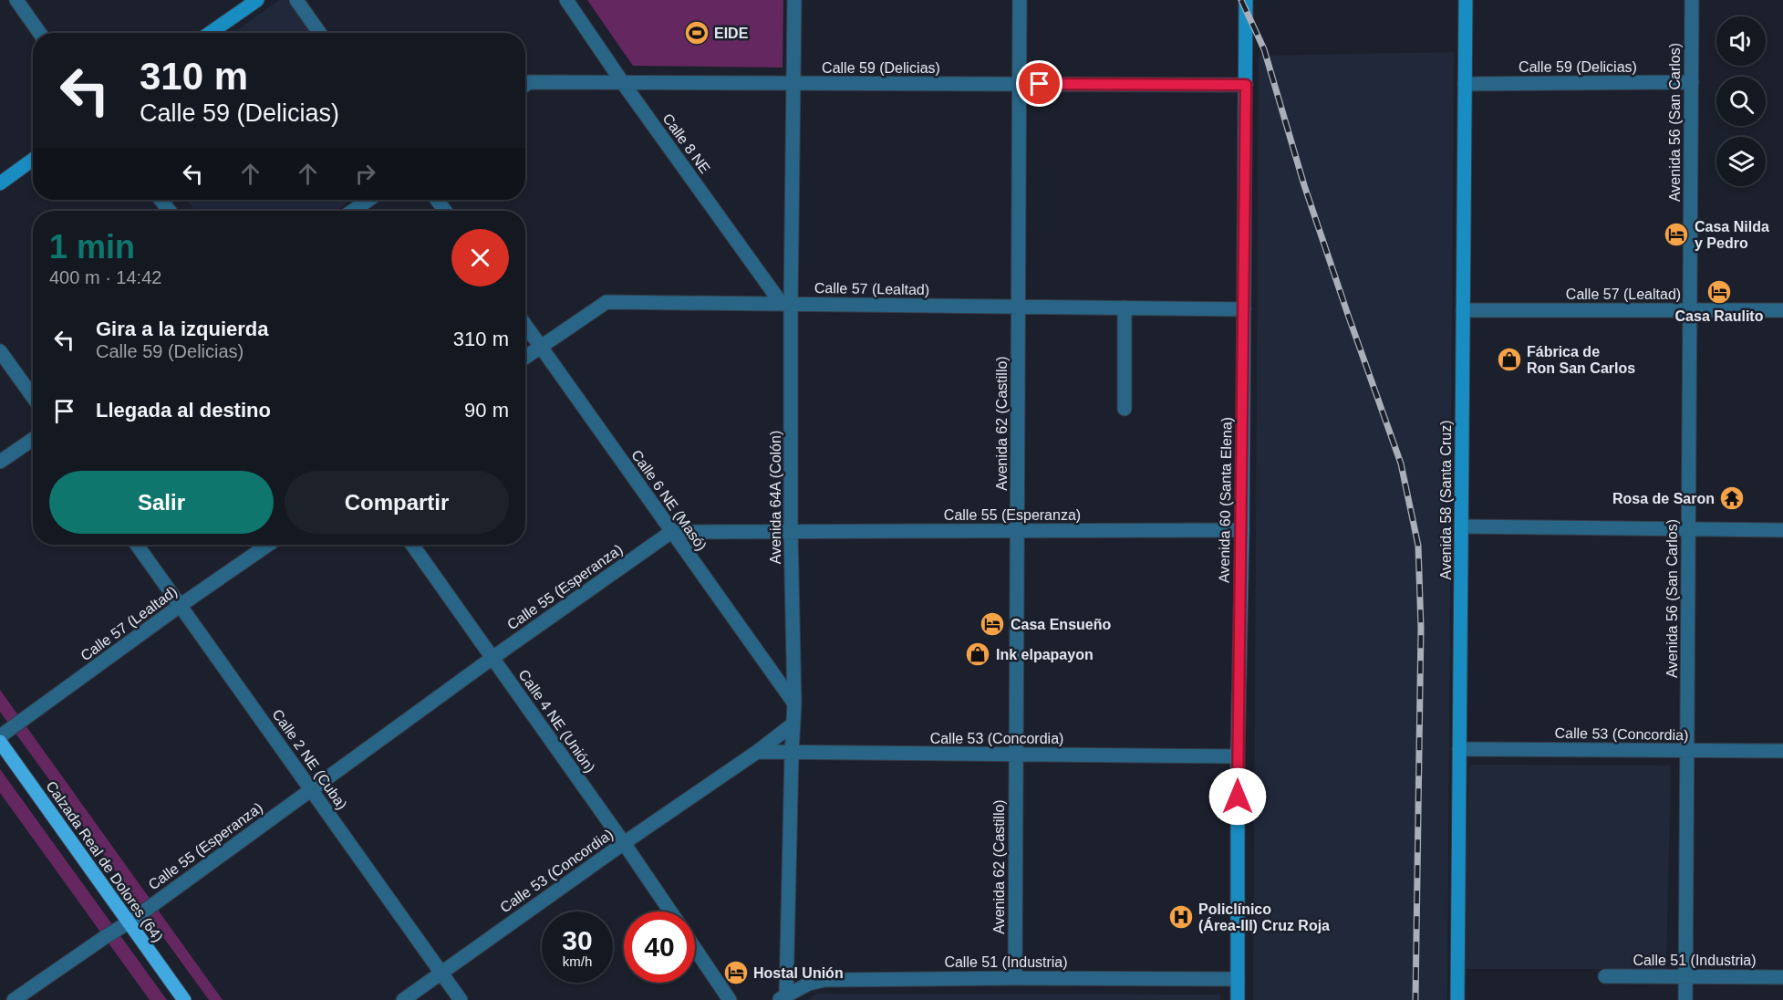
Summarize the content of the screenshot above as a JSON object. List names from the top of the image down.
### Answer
{
  "streets": {
    "main road": ["Calzada Real de Dolores (64)"],
    "street": [
      "Calle 59 (Delicias)",
      "Avenida 56 (San Carlos)",
      "Calle 8 NE",
      "Calle 57 (Lealtad)",
      "Avenida 62 (Castillo)",
      "Avenida 64A (Colón)",
      "Calle 6 NE (Masó)",
      "Avenida 60 (Santa Elena)",
      "Avenida 58 (Santa Cruz)",
      "Calle 55 (Esperanza)",
      "Calle 4 NE (Unión)",
      "Calle 53 (Concordia)",
      "Calle 2 NE (Cuba)",
      "Calle 51 (Industria)"
    ]
  },
  "crossings": [
    ["Calle 59 (Delicias)", "Avenida 56 (San Carlos)"],
    ["Calle 59 (Delicias)", "Calle 8 NE"],
    ["Calle 59 (Delicias)", "Avenida 62 (Castillo)"],
    ["Calle 59 (Delicias)", "Avenida 64A (Colón)"],
    ["Calle 59 (Delicias)", "Avenida 60 (Santa Elena)"],
    ["Calle 59 (Delicias)", "Avenida 58 (Santa Cruz)"],
    ["Avenida 56 (San Carlos)", "Calle 57 (Lealtad)"],
    ["Avenida 56 (San Carlos)", "Calle 53 (Concordia)"],
    ["Avenida 56 (San Carlos)", "Calle 51 (Industria)"],
    ["Calle 8 NE", "Calle 57 (Lealtad)"],
    ["Calle 8 NE", "Avenida 64A (Colón)"],
    ["Calle 57 (Lealtad)", "Avenida 62 (Castillo)"],
    ["Calle 57 (Lealtad)", "Avenida 64A (Colón)"],
    ["Calle 57 (Lealtad)", "Calle 6 NE (Masó)"],
    ["Calle 57 (Lealtad)", "Avenida 60 (Santa Elena)"],
    ["Calle 57 (Lealtad)", "Avenida 58 (Santa Cruz)"],
    ["Calle 57 (Lealtad)", "Calle 2 NE (Cuba)"],
    ["Avenida 62 (Castillo)", "Calle 55 (Esperanza)"],
    ["Avenida 62 (Castillo)", "Calle 53 (Concordia)"],
    ["Avenida 62 (Castillo)", "Calle 51 (Industria)"],
    ["Avenida 64A (Colón)", "Calle 6 NE (Masó)"],
    ["Avenida 64A (Colón)", "Calle 55 (Esperanza)"],
    ["Avenida 64A (Colón)", "Calle 53 (Concordia)"],
    ["Avenida 64A (Colón)", "Calle 51 (Industria)"],
    ["Calle 6 NE (Masó)", "Calle 55 (Esperanza)"],
    ["Avenida 60 (Santa Elena)", "Calle 55 (Esperanza)"],
    ["Avenida 60 (Santa Elena)", "Calle 53 (Concordia)"],
    ["Avenida 60 (Santa Elena)", "Calle 51 (Industria)"],
    ["Avenida 58 (Santa Cruz)", "Calle 53 (Concordia)"],
    ["Calle 55 (Esperanza)", "Calle 4 NE (Unión)"],
    ["Calle 55 (Esperanza)", "Calle 2 NE (Cuba)"],
    ["Calle 55 (Esperanza)", "Calzada Real de Dolores (64)"],
    ["Calle 4 NE (Unión)", "Calle 53 (Concordia)"],
    ["Calle 53 (Concordia)", "Calle 2 NE (Cuba)"]
  ],
  "places": {
    "sports": ["EIDE"],
    "hotel": [
      "Casa Nilda y Pedro",
      "Casa Raulito",
      "Casa Ensueño",
      "Hostal Unión"
    ],
    "shop": ["Fábrica de Ron San Carlos", "Ink elpapayon"],
    "temple": ["Rosa de Saron"],
    "hospital": ["Policlínico (Área-III) Cruz Roja"]
  },
  "page": {
    "turn": ["310 m", "Calle 59 (Delicias)"],
    "heading": ["1 min", "400 m · 14:42"],
    "list": [
      {
        "name": "Gira a la izquierda",
        "note": "Calle 59 (Delicias)",
        "value": "310 m"
      },
      {
        "name": "Llegada al destino",
        "value": "90 m"
      }
    ],
    "buttons": ["Salir", "Compartir"],
    "speed": "30 km/h",
    "limit": "40"
  }
}
